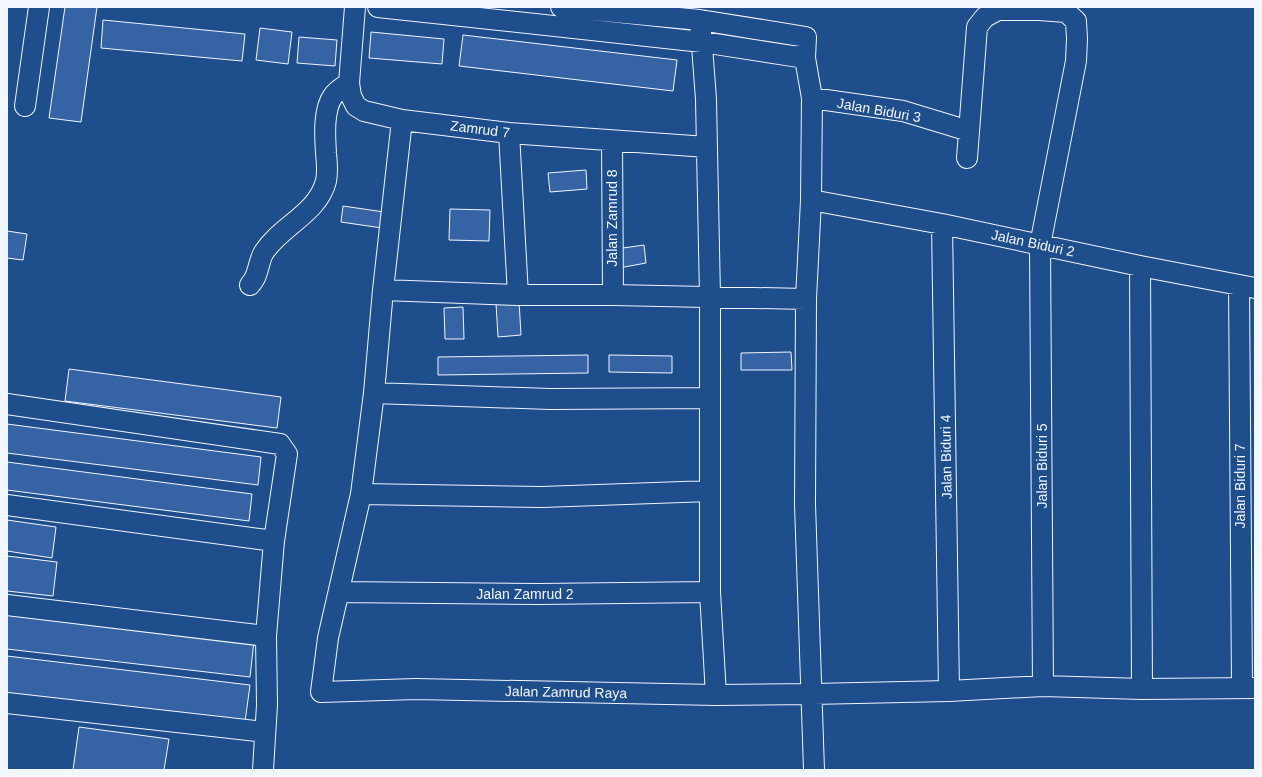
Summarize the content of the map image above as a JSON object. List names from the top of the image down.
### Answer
{
  "streets": {
    "street": [
      "Jalan Biduri 3",
      "Zamrud 7",
      "Jalan Zamrud 8",
      "Jalan Biduri 2",
      "Jalan Biduri 4",
      "Jalan Biduri 5",
      "Jalan Biduri 7",
      "Jalan Zamrud 2",
      "Jalan Zamrud Raya"
    ]
  },
  "crossings": [
    ["Jalan Biduri 3", "Jalan Biduri 5"],
    ["Zamrud 7", "Jalan Zamrud 8"],
    ["Jalan Biduri 2", "Jalan Biduri 4"],
    ["Jalan Biduri 2", "Jalan Biduri 5"],
    ["Jalan Biduri 2", "Jalan Biduri 7"],
    ["Jalan Biduri 4", "Jalan Zamrud Raya"],
    ["Jalan Biduri 5", "Jalan Zamrud Raya"],
    ["Jalan Biduri 7", "Jalan Zamrud Raya"],
    ["Jalan Zamrud 2", "Jalan Zamrud Raya"]
  ]
}
